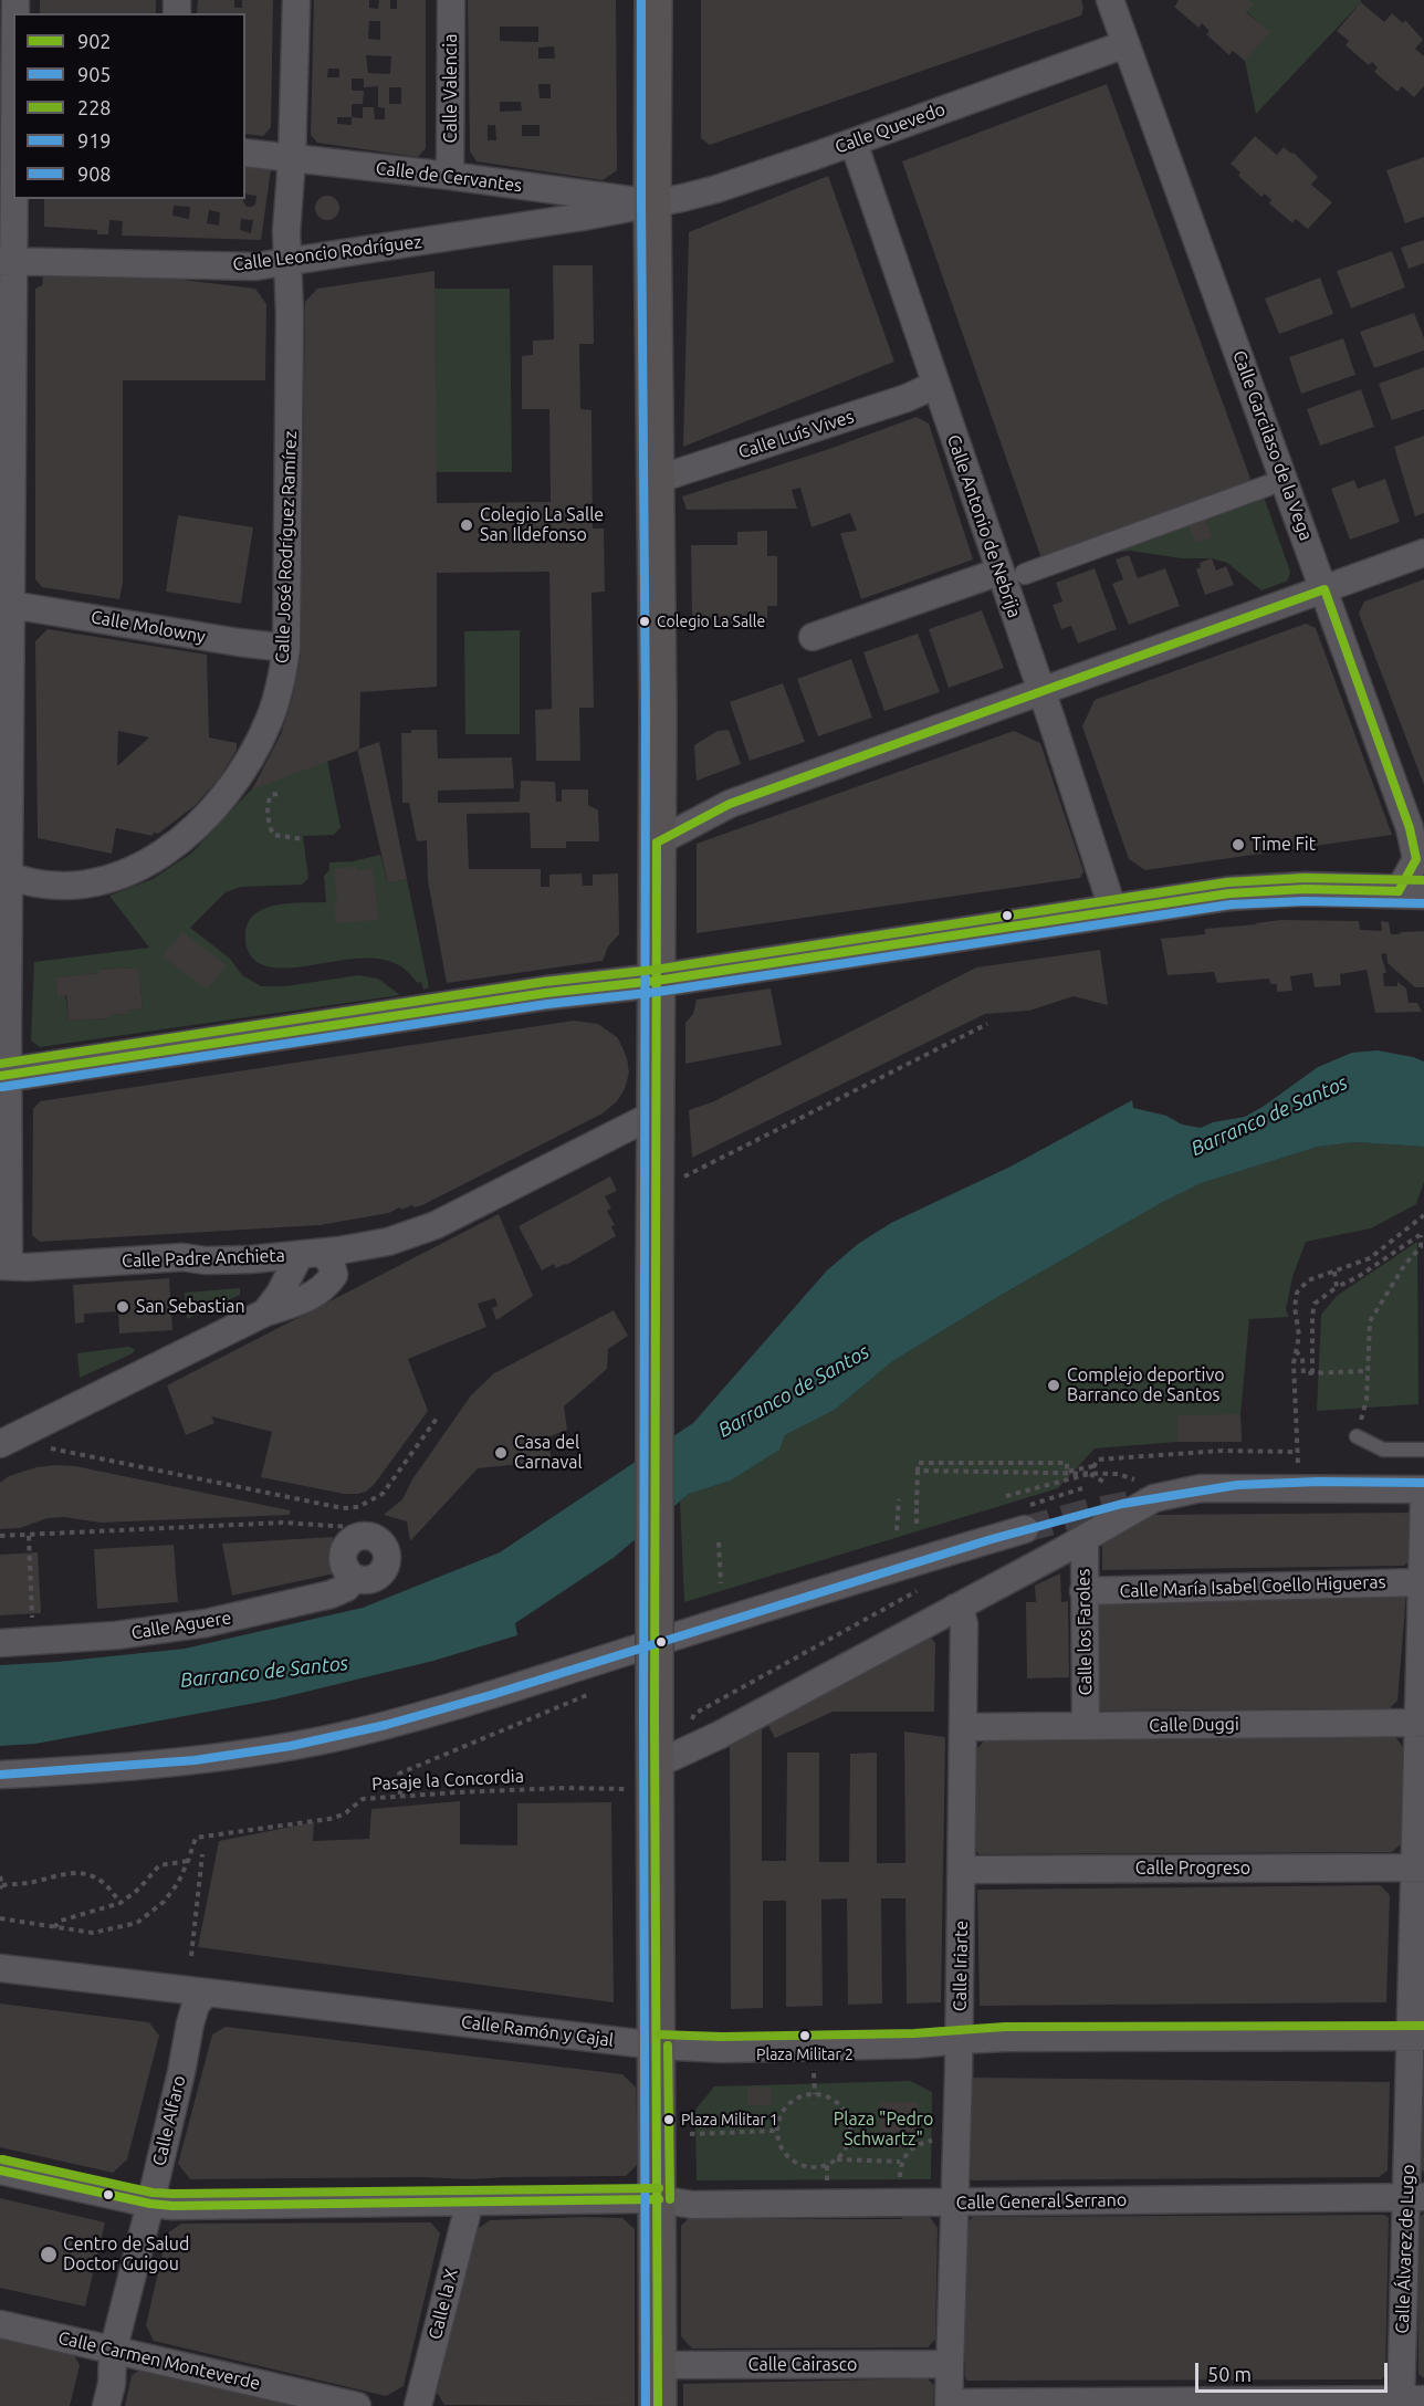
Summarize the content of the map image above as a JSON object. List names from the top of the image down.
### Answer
{
  "streets": {
    "street": [
      "Calle Valencia",
      "Calle Quevedo",
      "Calle de Cervantes",
      "Calle Leoncio Rodríguez",
      "Calle Luís Vives",
      "Calle Garcilaso de la Vega",
      "Calle Antonio de Nebrija",
      "Calle José Rodríguez Ramírez",
      "Calle Molowny",
      "Calle Padre Anchieta",
      "Calle María Isabel Coello Higueras",
      "Calle Aguere",
      "Calle los Faroles",
      "Calle Duggi",
      "Calle Progreso",
      "Calle Iriarte",
      "Calle Ramón y Cajal",
      "Calle Alfaro",
      "Calle General Serrano",
      "Calle Álvarez de Lugo",
      "Calle la X",
      "Calle Carmen Monteverde",
      "Calle Cairasco"
    ],
    "path": ["Pasaje la Concordia"]
  },
  "crossings": [
    ["Calle Valencia", "Calle de Cervantes"],
    ["Calle Quevedo", "Calle de Cervantes"],
    ["Calle Quevedo", "Calle Leoncio Rodríguez"],
    ["Calle Quevedo", "Calle Garcilaso de la Vega"],
    ["Calle Quevedo", "Calle Antonio de Nebrija"],
    ["Calle de Cervantes", "Calle Leoncio Rodríguez"],
    ["Calle de Cervantes", "Calle José Rodríguez Ramírez"],
    ["Calle Leoncio Rodríguez", "Calle José Rodríguez Ramírez"],
    ["Calle Luís Vives", "Calle Antonio de Nebrija"],
    ["Calle José Rodríguez Ramírez", "Calle Molowny"],
    ["Calle María Isabel Coello Higueras", "Calle los Faroles"],
    ["Calle María Isabel Coello Higueras", "Calle Álvarez de Lugo"],
    ["Calle los Faroles", "Calle Duggi"],
    ["Calle Duggi", "Calle Iriarte"],
    ["Calle Duggi", "Calle Álvarez de Lugo"],
    ["Calle Progreso", "Calle Iriarte"],
    ["Calle Progreso", "Calle Álvarez de Lugo"],
    ["Calle Iriarte", "Calle Ramón y Cajal"],
    ["Calle Iriarte", "Calle General Serrano"],
    ["Calle Iriarte", "Calle Cairasco"],
    ["Calle Ramón y Cajal", "Calle Alfaro"],
    ["Calle Ramón y Cajal", "Calle Álvarez de Lugo"],
    ["Calle Alfaro", "Calle General Serrano"],
    ["Calle Alfaro", "Calle Carmen Monteverde"],
    ["Calle General Serrano", "Calle Álvarez de Lugo"],
    ["Calle General Serrano", "Calle la X"]
  ],
  "water": ["Barranco de Santos"],
  "parks": ["Plaza \"Pedro Schwartz\""],
  "places": [
    "Colegio La Salle San Ildefonso",
    "Colegio La Salle",
    "Time Fit",
    "San Sebastian",
    "Complejo deportivo Barranco de Santos",
    "Casa del Carnaval",
    "Plaza Militar 2",
    "Plaza Militar 1",
    "Centro de Salud Doctor Guigou"
  ],
  "lines": [
    "transit line 905",
    "transit line 902",
    "transit line 228",
    "transit line 908",
    "transit line 919"
  ],
  "legend": [
    "902",
    "905",
    "228",
    "919",
    "908"
  ],
  "scale_bar": "50 m"
}
